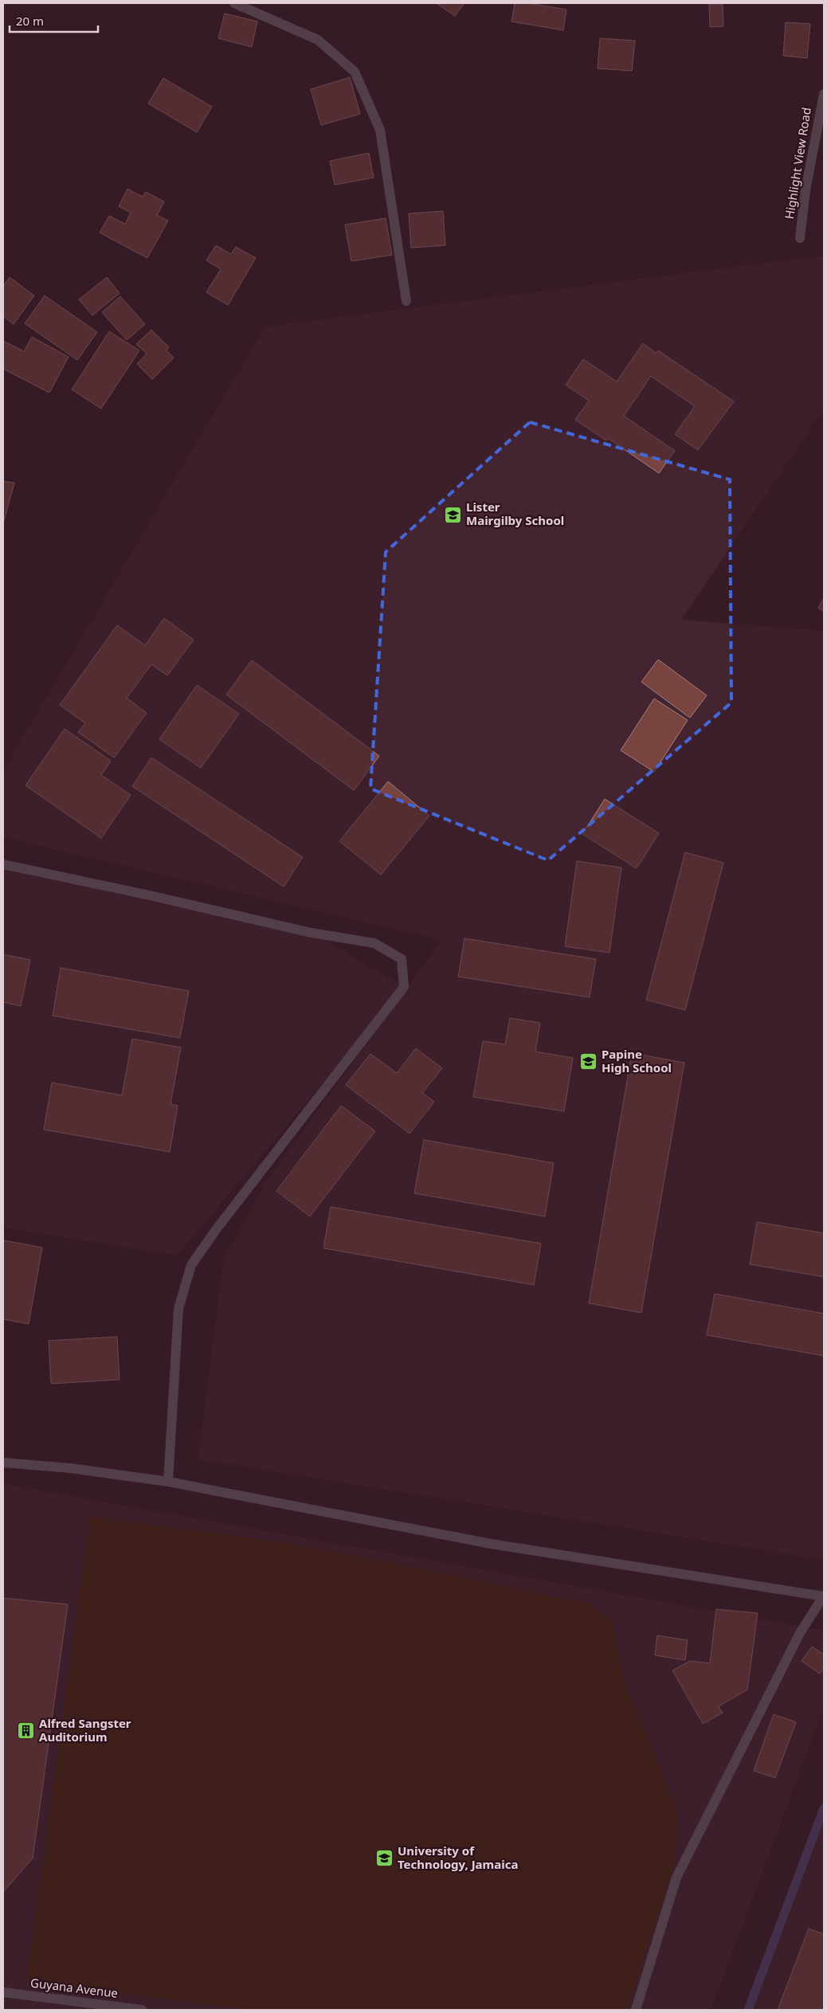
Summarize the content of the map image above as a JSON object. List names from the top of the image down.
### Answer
{
  "streets": {
    "street": ["Highlight View Road", "Guyana Avenue"]
  },
  "places": {
    "school or university": ["Lister Mairgilby School", "Papine High School", "University of Technology, Jamaica"],
    "building": ["Alfred Sangster Auditorium"]
  },
  "scale_bar": "20 m"
}
